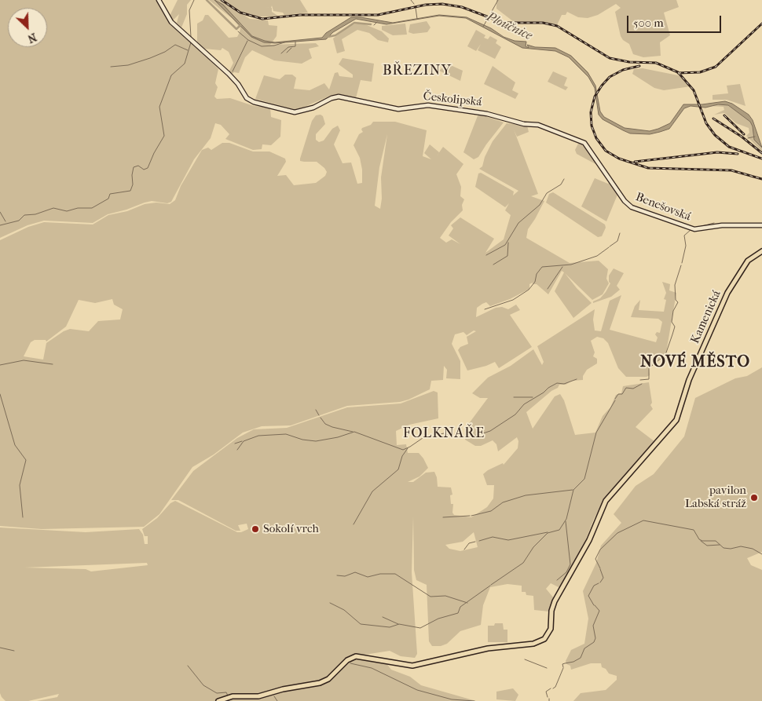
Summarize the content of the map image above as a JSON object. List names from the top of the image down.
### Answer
{
  "streets": {
    "main road": ["Českolipská", "Benešovská", "Kamenická"]
  },
  "crossings": [
    ["Českolipská", "Benešovská"]
  ],
  "districts": ["BŘEZINY", "NOVÉ MĚSTO", "FOLKNÁŘE"],
  "water": ["Ploučnice"],
  "places": ["pavilon Labská stráž", "Sokolí vrch"],
  "scale_bar": "500 m",
  "north": "bottom right"
}
